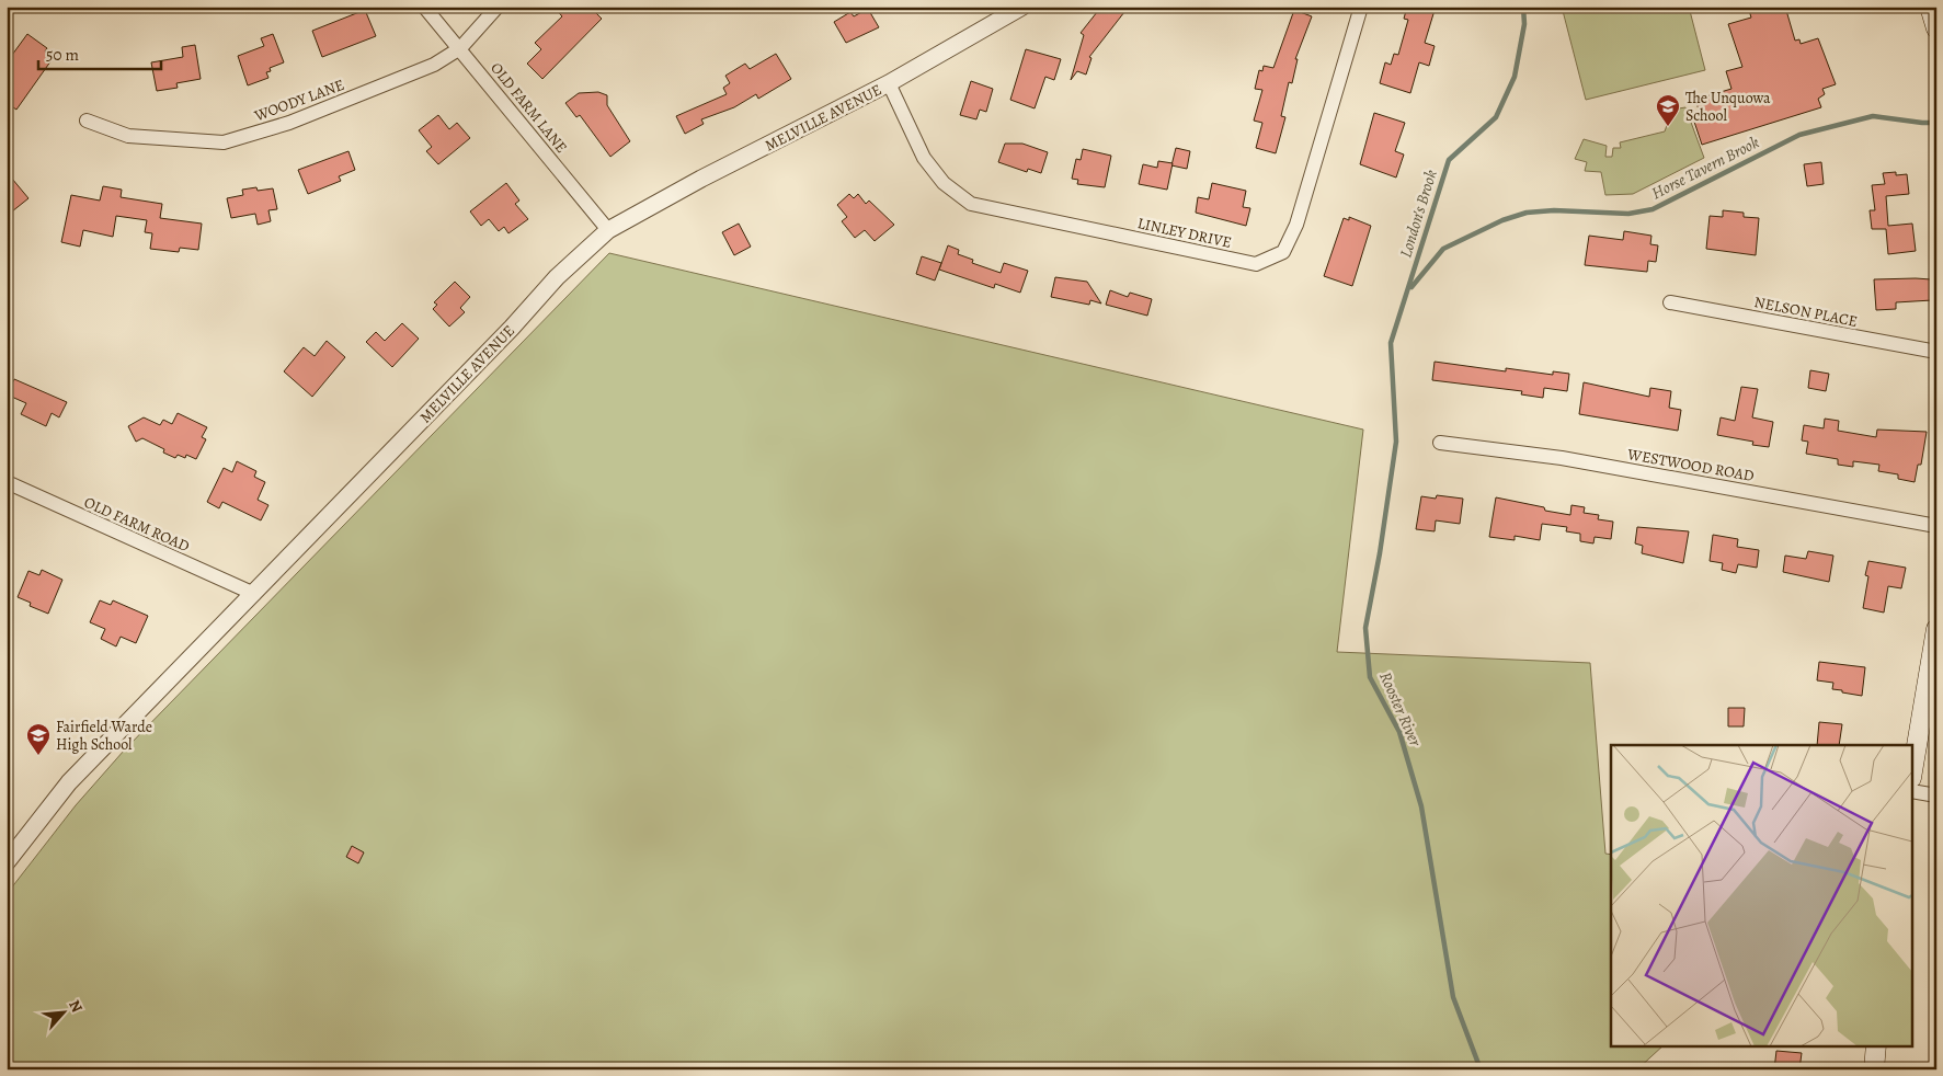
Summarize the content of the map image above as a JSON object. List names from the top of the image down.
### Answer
{
  "streets": {
    "street": [
      "WOODY LANE",
      "OLD FARM LANE",
      "MELVILLE AVENUE",
      "LINLEY DRIVE",
      "NELSON PLACE",
      "WESTWOOD ROAD",
      "OLD FARM ROAD"
    ]
  },
  "crossings": [
    ["WOODY LANE", "OLD FARM LANE"],
    ["OLD FARM LANE", "MELVILLE AVENUE"],
    ["MELVILLE AVENUE", "LINLEY DRIVE"],
    ["MELVILLE AVENUE", "OLD FARM ROAD"]
  ],
  "water": ["Horse Tavern Brook", "London's Brook", "Rooster River"],
  "places": {
    "school or university": ["The Unquowa School", "Fairfield Warde High School"]
  },
  "scale_bar": "50 m",
  "north": "top right"
}
